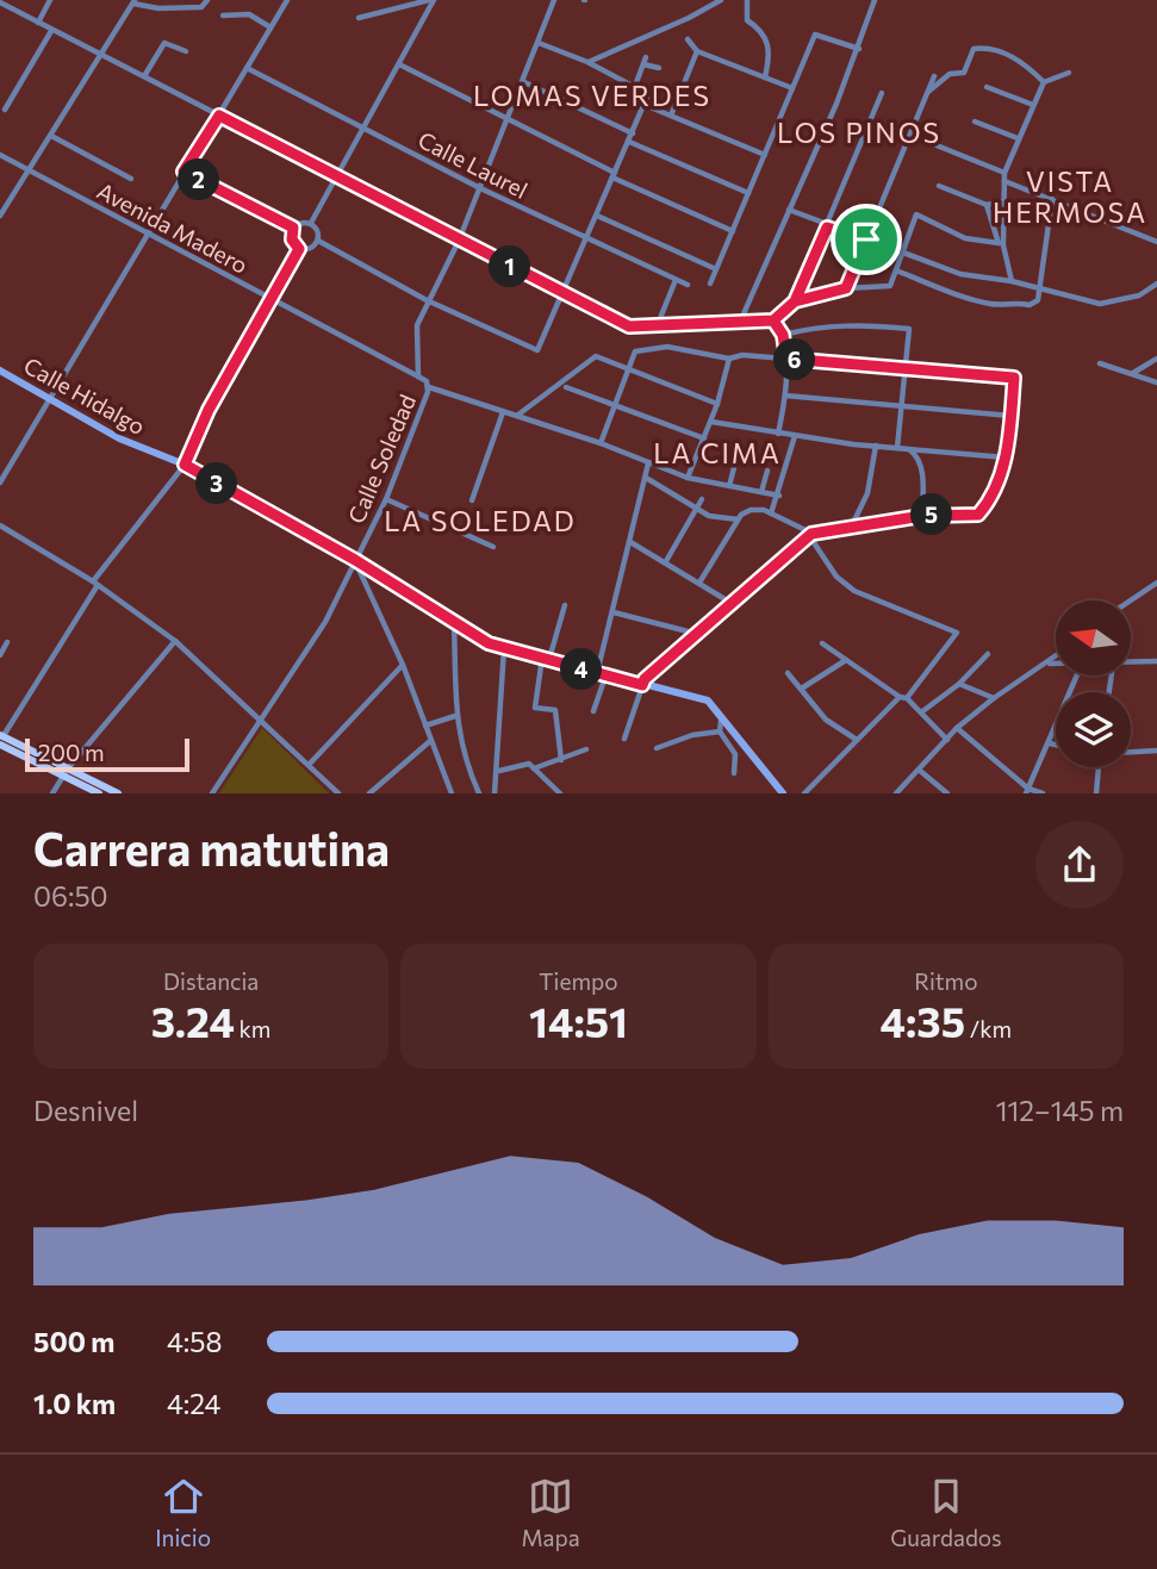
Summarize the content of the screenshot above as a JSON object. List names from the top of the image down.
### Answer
{
  "streets": {
    "street": [
      "Calle Laurel",
      "Avenida Madero",
      "Calle Hidalgo",
      "Calle Soledad"
    ]
  },
  "crossings": [
    ["Calle Laurel", "Calle Soledad"],
    ["Avenida Madero", "Calle Soledad"],
    ["Calle Hidalgo", "Calle Soledad"]
  ],
  "districts": [
    "LOMAS VERDES",
    "LOS PINOS",
    "VISTA HERMOSA",
    "LA CIMA",
    "LA SOLEDAD"
  ],
  "scale_bar": "200 m",
  "north": "left",
  "page": {
    "pins": [
      "2",
      "1",
      "6",
      "3",
      "5",
      "4"
    ],
    "scale": "200 m",
    "heading": ["Carrera matutina", "06:50"],
    "stats": [
      ["Distancia", "3.24 km"],
      ["Tiempo", "14:51"],
      ["Ritmo", "4:35 /km"]
    ],
    "chart": ["Desnivel", "112–145 m"],
    "list": [
      {
        "name": "500 m",
        "note": "4:58"
      },
      {
        "name": "1.0 km",
        "note": "4:24"
      }
    ],
    "tabs": ["Inicio", "Mapa", "Guardados"]
  }
}
